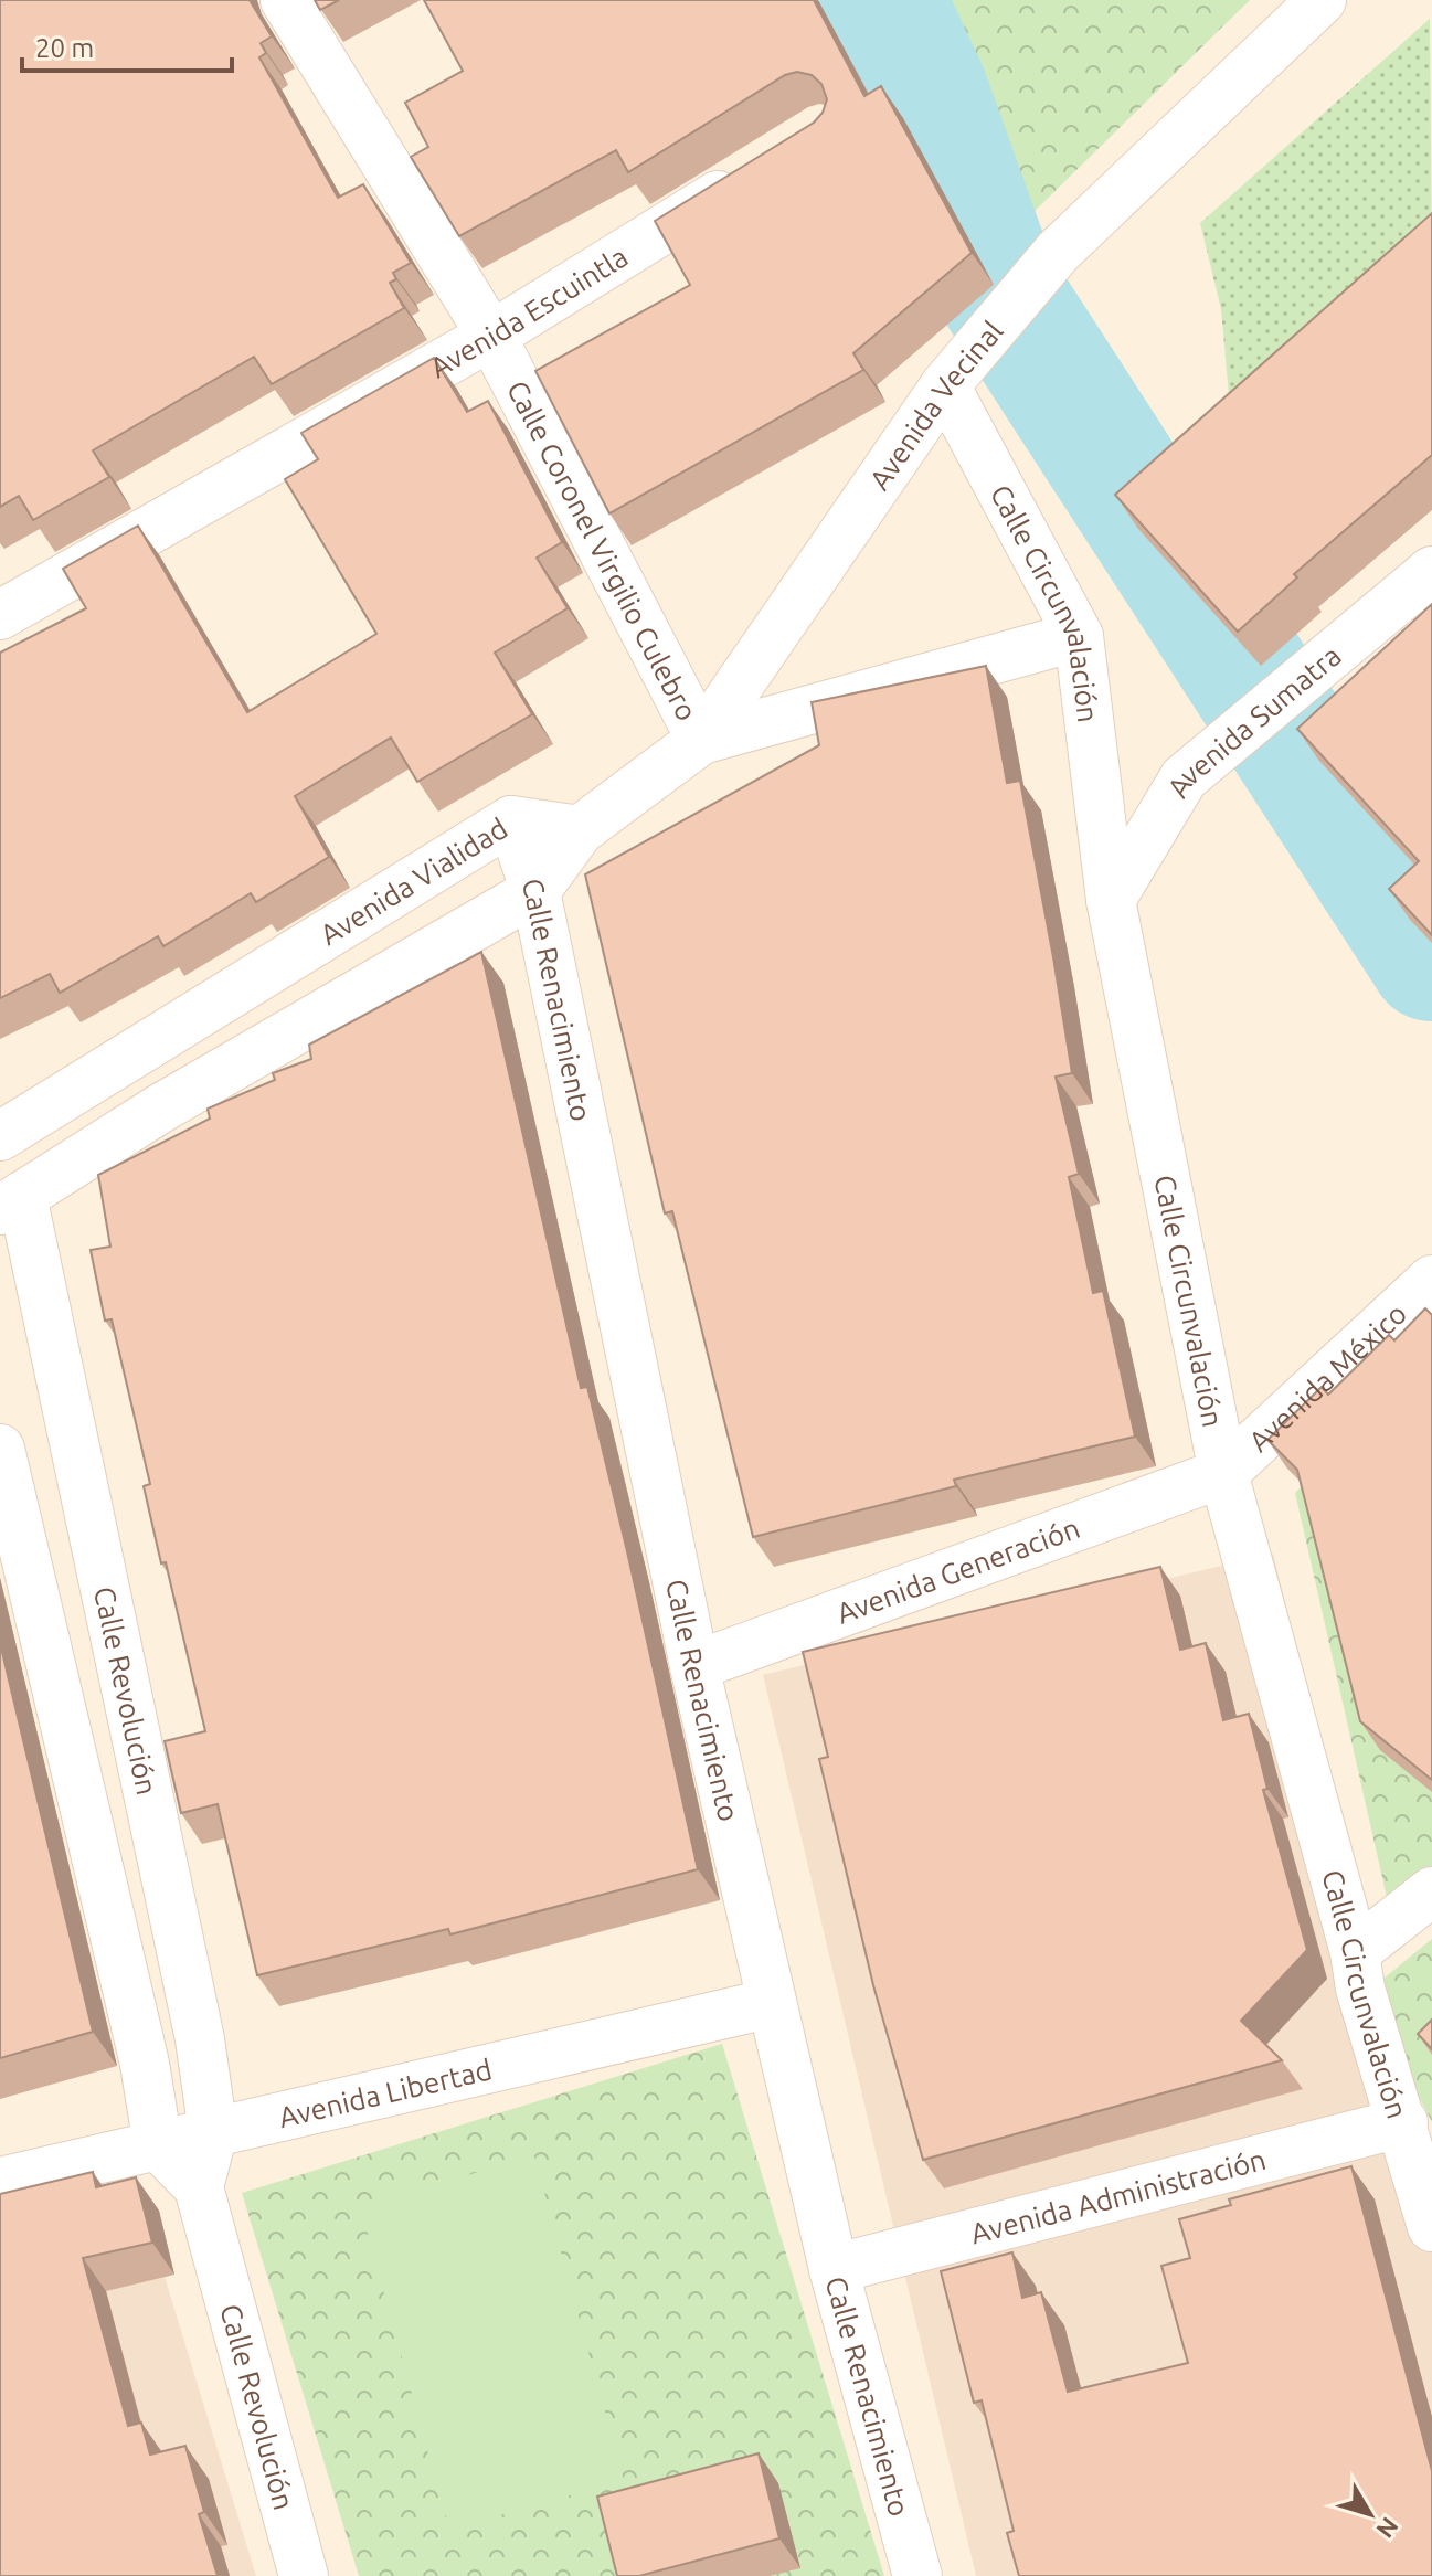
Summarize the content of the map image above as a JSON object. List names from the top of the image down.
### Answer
{
  "streets": {
    "street": [
      "Avenida Escuintla",
      "Avenida Vecinal",
      "Calle Coronel Virgilio Culebro",
      "Calle Circunvalación",
      "Avenida Sumatra",
      "Avenida Vialidad",
      "Calle Renacimiento",
      "Avenida México",
      "Avenida Generación",
      "Calle Revolución",
      "Avenida Libertad",
      "Avenida Administración"
    ]
  },
  "crossings": [
    ["Avenida Escuintla", "Calle Coronel Virgilio Culebro"],
    ["Avenida Vecinal", "Calle Coronel Virgilio Culebro"],
    ["Avenida Vecinal", "Calle Circunvalación"],
    ["Avenida Vecinal", "Avenida Vialidad"],
    ["Calle Circunvalación", "Avenida Sumatra"],
    ["Calle Circunvalación", "Avenida México"],
    ["Calle Circunvalación", "Avenida Generación"],
    ["Calle Circunvalación", "Avenida Administración"],
    ["Avenida Vialidad", "Calle Renacimiento"],
    ["Calle Renacimiento", "Avenida Generación"],
    ["Calle Renacimiento", "Avenida Libertad"],
    ["Calle Renacimiento", "Avenida Administración"],
    ["Avenida México", "Avenida Generación"],
    ["Calle Revolución", "Avenida Libertad"]
  ],
  "scale_bar": "20 m",
  "north": "bottom right"
}
